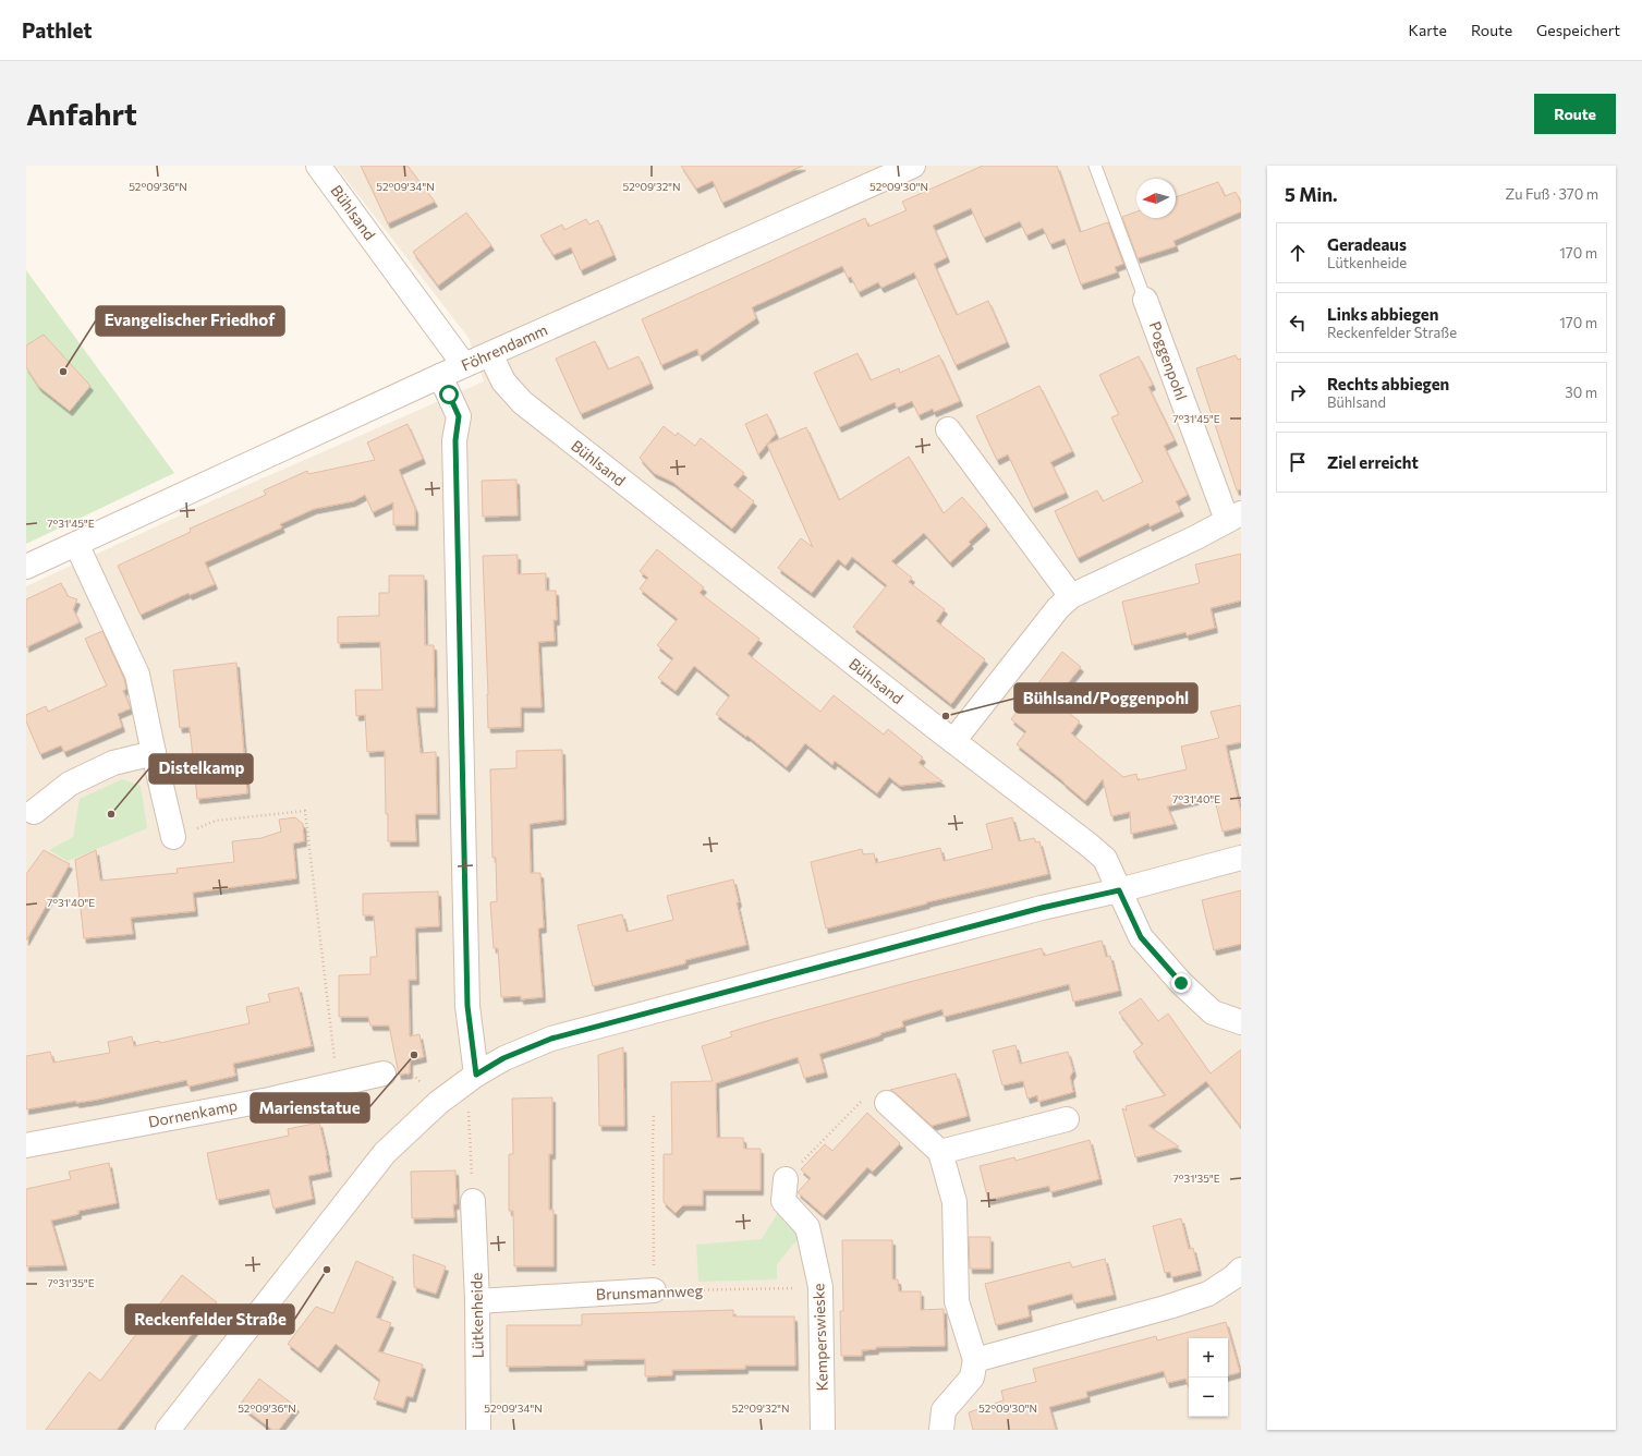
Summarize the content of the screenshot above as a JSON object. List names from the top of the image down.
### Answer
{
  "streets": {
    "street": [
      "Bühlsand",
      "Föhrendamm",
      "Poggenpohl",
      "Dornenkamp",
      "Brunsmannweg",
      "Lütkenheide",
      "Kemperswieske"
    ]
  },
  "crossings": [
    ["Bühlsand", "Föhrendamm"],
    ["Bühlsand", "Poggenpohl"],
    ["Brunsmannweg", "Lütkenheide"],
    ["Brunsmannweg", "Kemperswieske"]
  ],
  "places": [
    "Evangelischer Friedhof",
    "Bühlsand/Poggenpohl",
    "Distelkamp",
    "Marienstatue",
    "Reckenfelder Straße"
  ],
  "north": "left",
  "page": {
    "header": "Pathlet",
    "nav": ["Karte", "Route", "Gespeichert"],
    "buttons": "Route",
    "title": "Anfahrt",
    "heading": ["5 Min.", "Zu Fuß · 370 m"],
    "list": [
      ["Geradeaus", "Lütkenheide", "170 m"],
      ["Links abbiegen", "Reckenfelder Straße", "170 m"],
      ["Rechts abbiegen", "Bühlsand", "30 m"],
      "Ziel erreicht"
    ],
    "map_buttons": ["+", "−"]
  },
  "coordinates": [
    "52°09'36\"N",
    "52°09'34\"N",
    "52°09'32\"N",
    "52°09'30\"N",
    "7°31'45\"E",
    "7°31'40\"E",
    "7°31'35\"E"
  ]
}
